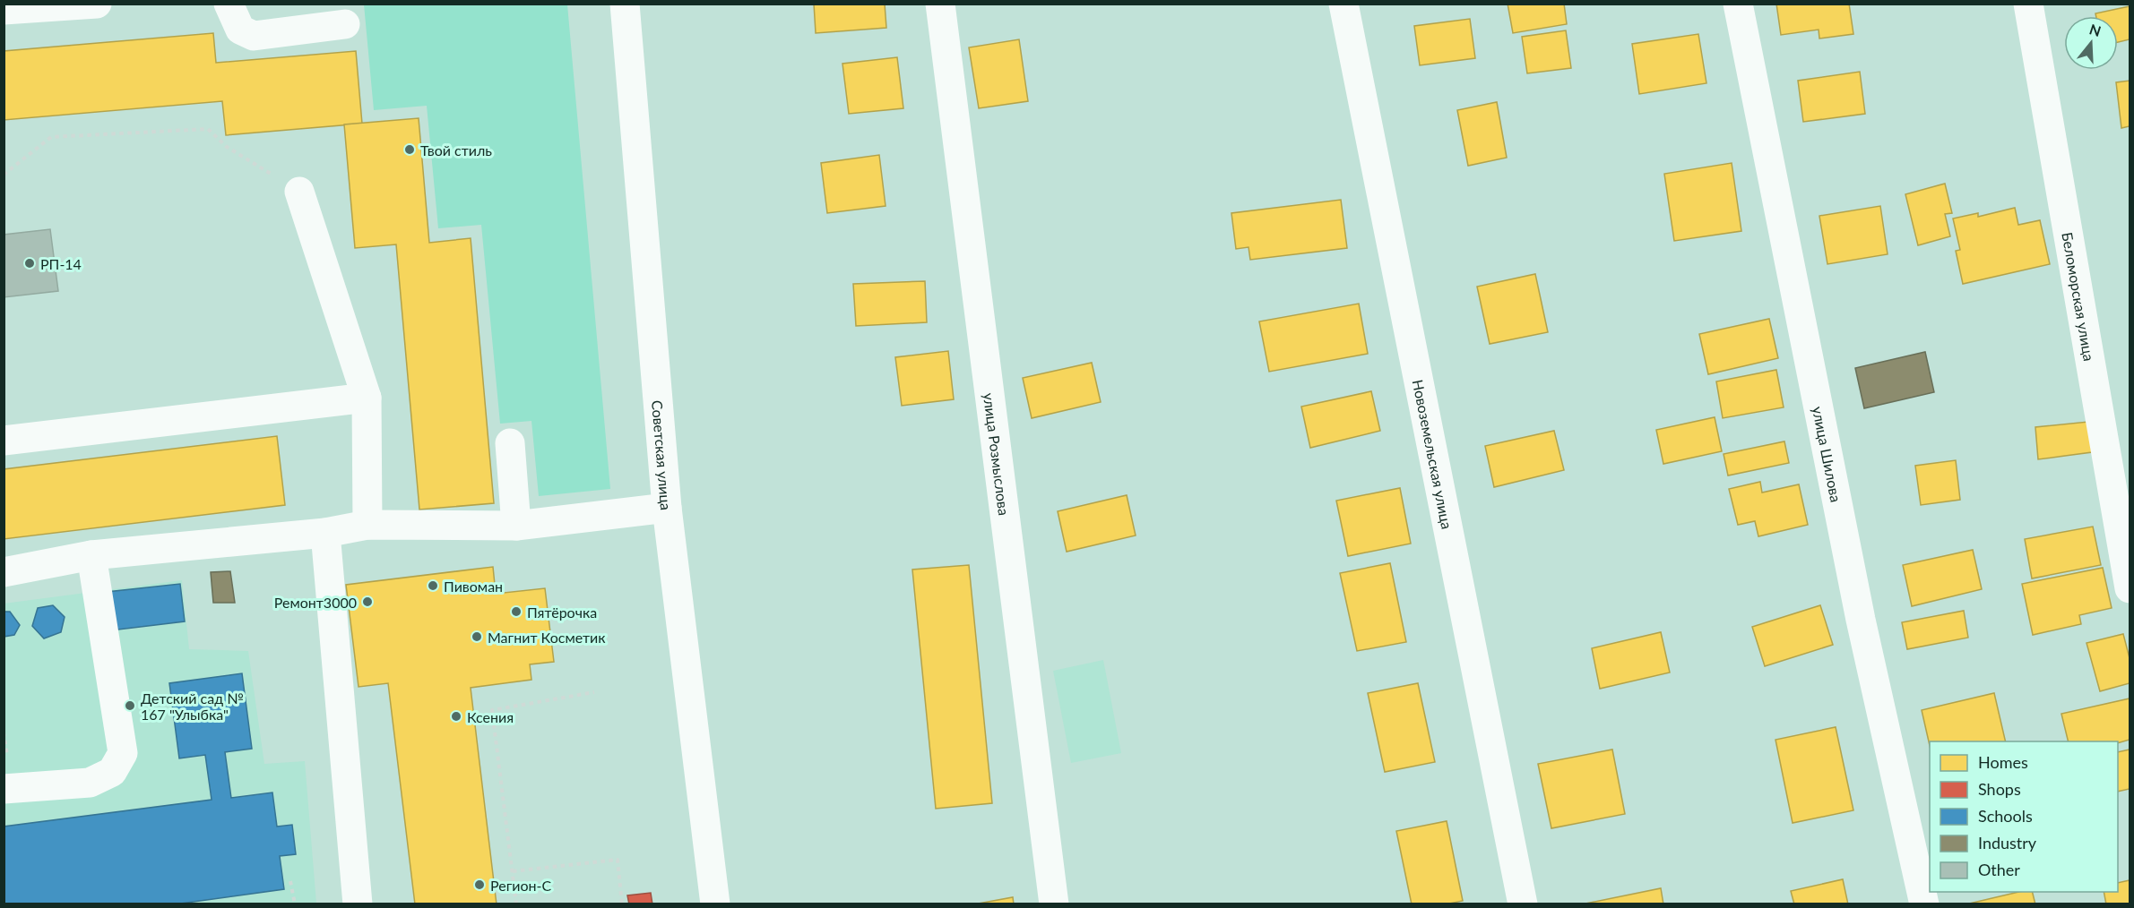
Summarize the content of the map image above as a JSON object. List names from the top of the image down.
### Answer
{
  "streets": {
    "street": [
      "Беломорская улица",
      "улица Розмыслова",
      "Новоземельская улица",
      "Советская улица",
      "улица Шилова"
    ]
  },
  "places": [
    "Твой стиль",
    "РП-14",
    "Пивоман",
    "Ремонт3000",
    "Пятёрочка",
    "Магнит Косметик",
    "Детский сад № 167 \"Улыбка\"",
    "Ксения",
    "Регион-С"
  ],
  "legend": [
    "Homes",
    "Shops",
    "Schools",
    "Industry",
    "Other"
  ],
  "north": "top"
}
